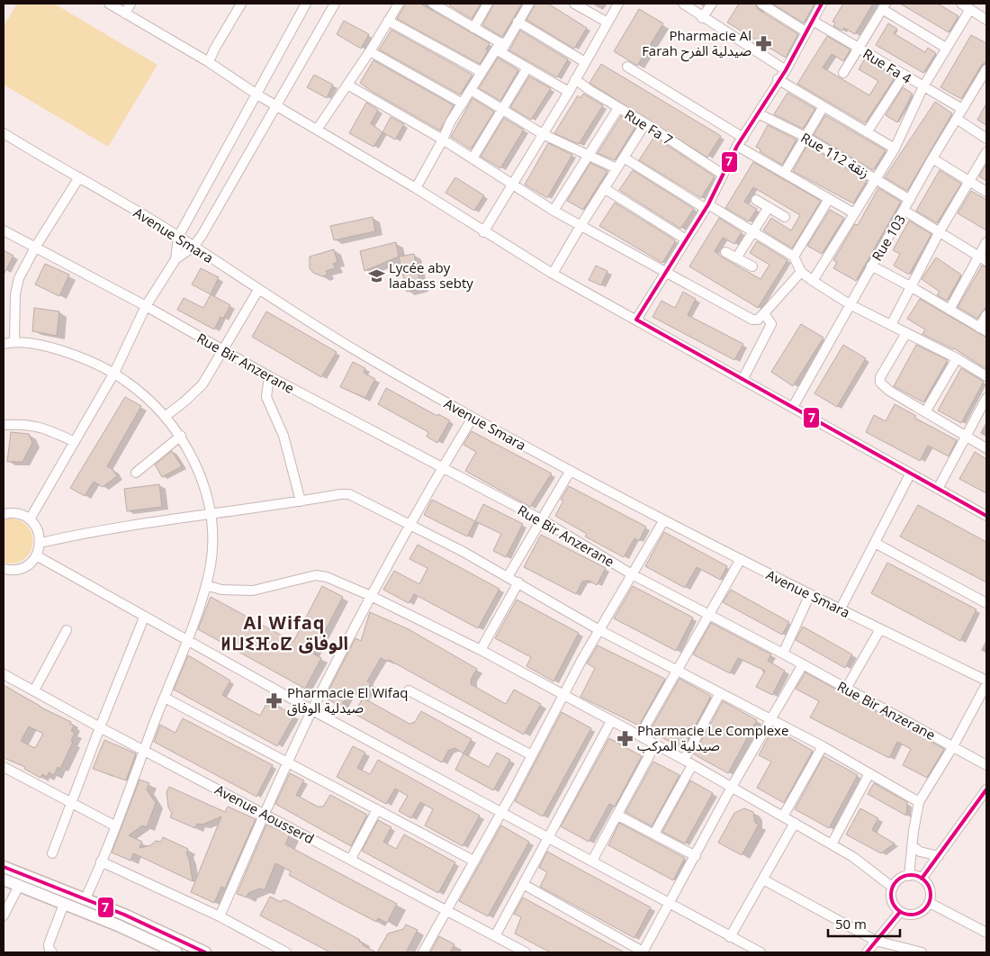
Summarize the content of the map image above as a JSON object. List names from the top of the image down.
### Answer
{
  "streets": {
    "street": [
      "Rue Fa 4",
      "Rue Fa 7",
      "Rue 112 زنقة",
      "Avenue Smara",
      "Rue 103",
      "Rue Bir Anzerane",
      "Avenue Aousserd"
    ]
  },
  "crossings": [
    ["Rue Fa 4", "Rue 103"],
    ["Rue 112 زنقة", "Rue 103"]
  ],
  "districts": ["Al Wifaq ⵍⵡⵉⴼⴰⵇ الوفاق"],
  "places": {
    "pharmacy": ["Pharmacie Al Farah صيدلية الفرح", "Pharmacie El Wifaq صيدلية الوفاق", "Pharmacie Le Complexe صيدلية المركب"],
    "school or university": ["Lycée aby laabass sebty"]
  },
  "lines": ["transit line 7"],
  "scale_bar": "50 m"
}
